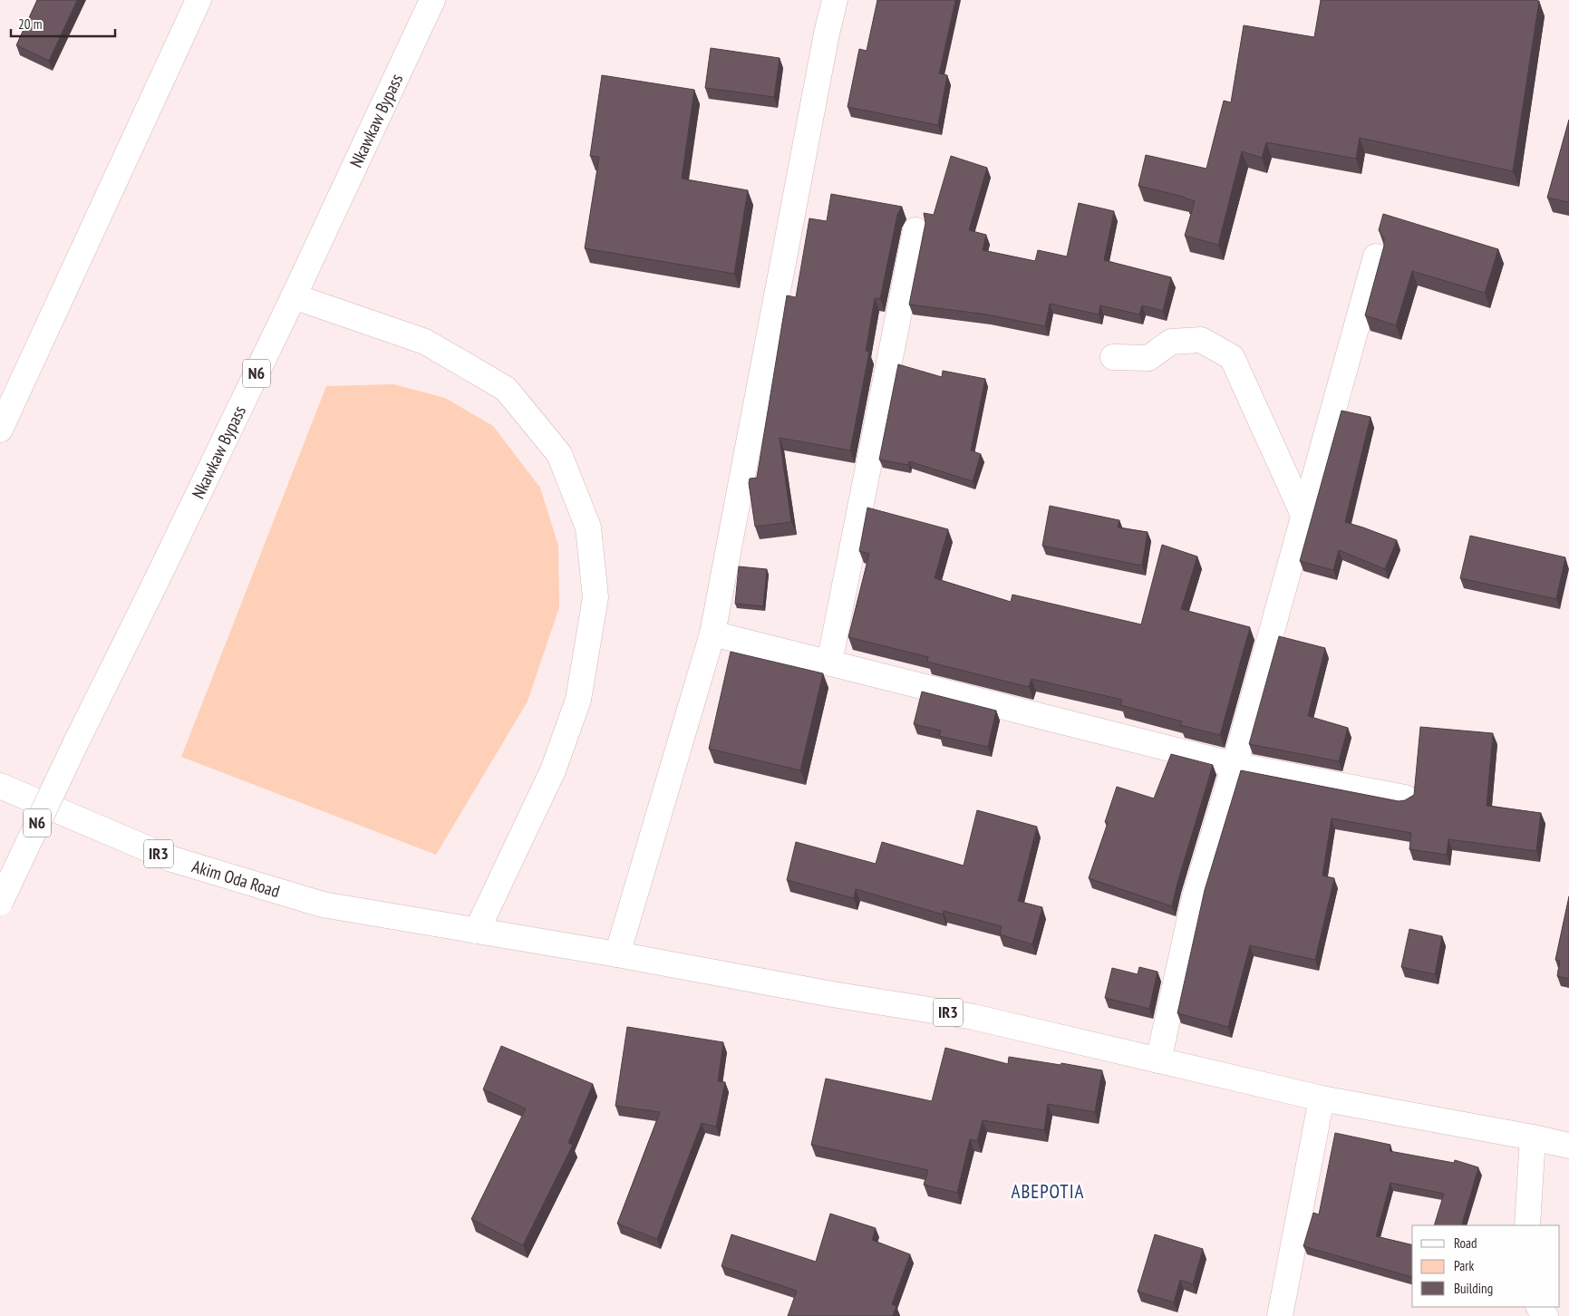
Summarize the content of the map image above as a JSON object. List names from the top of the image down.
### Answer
{
  "streets": {
    "main road": [
      "Nkawkaw Bypass",
      "N6",
      "IR3",
      "Akim Oda Road"
    ]
  },
  "crossings": [
    ["IR3", "Akim Oda Road"]
  ],
  "districts": ["ABEPOTIA"],
  "legend": ["Road", "Park", "Building"],
  "scale_bar": "20 m"
}
